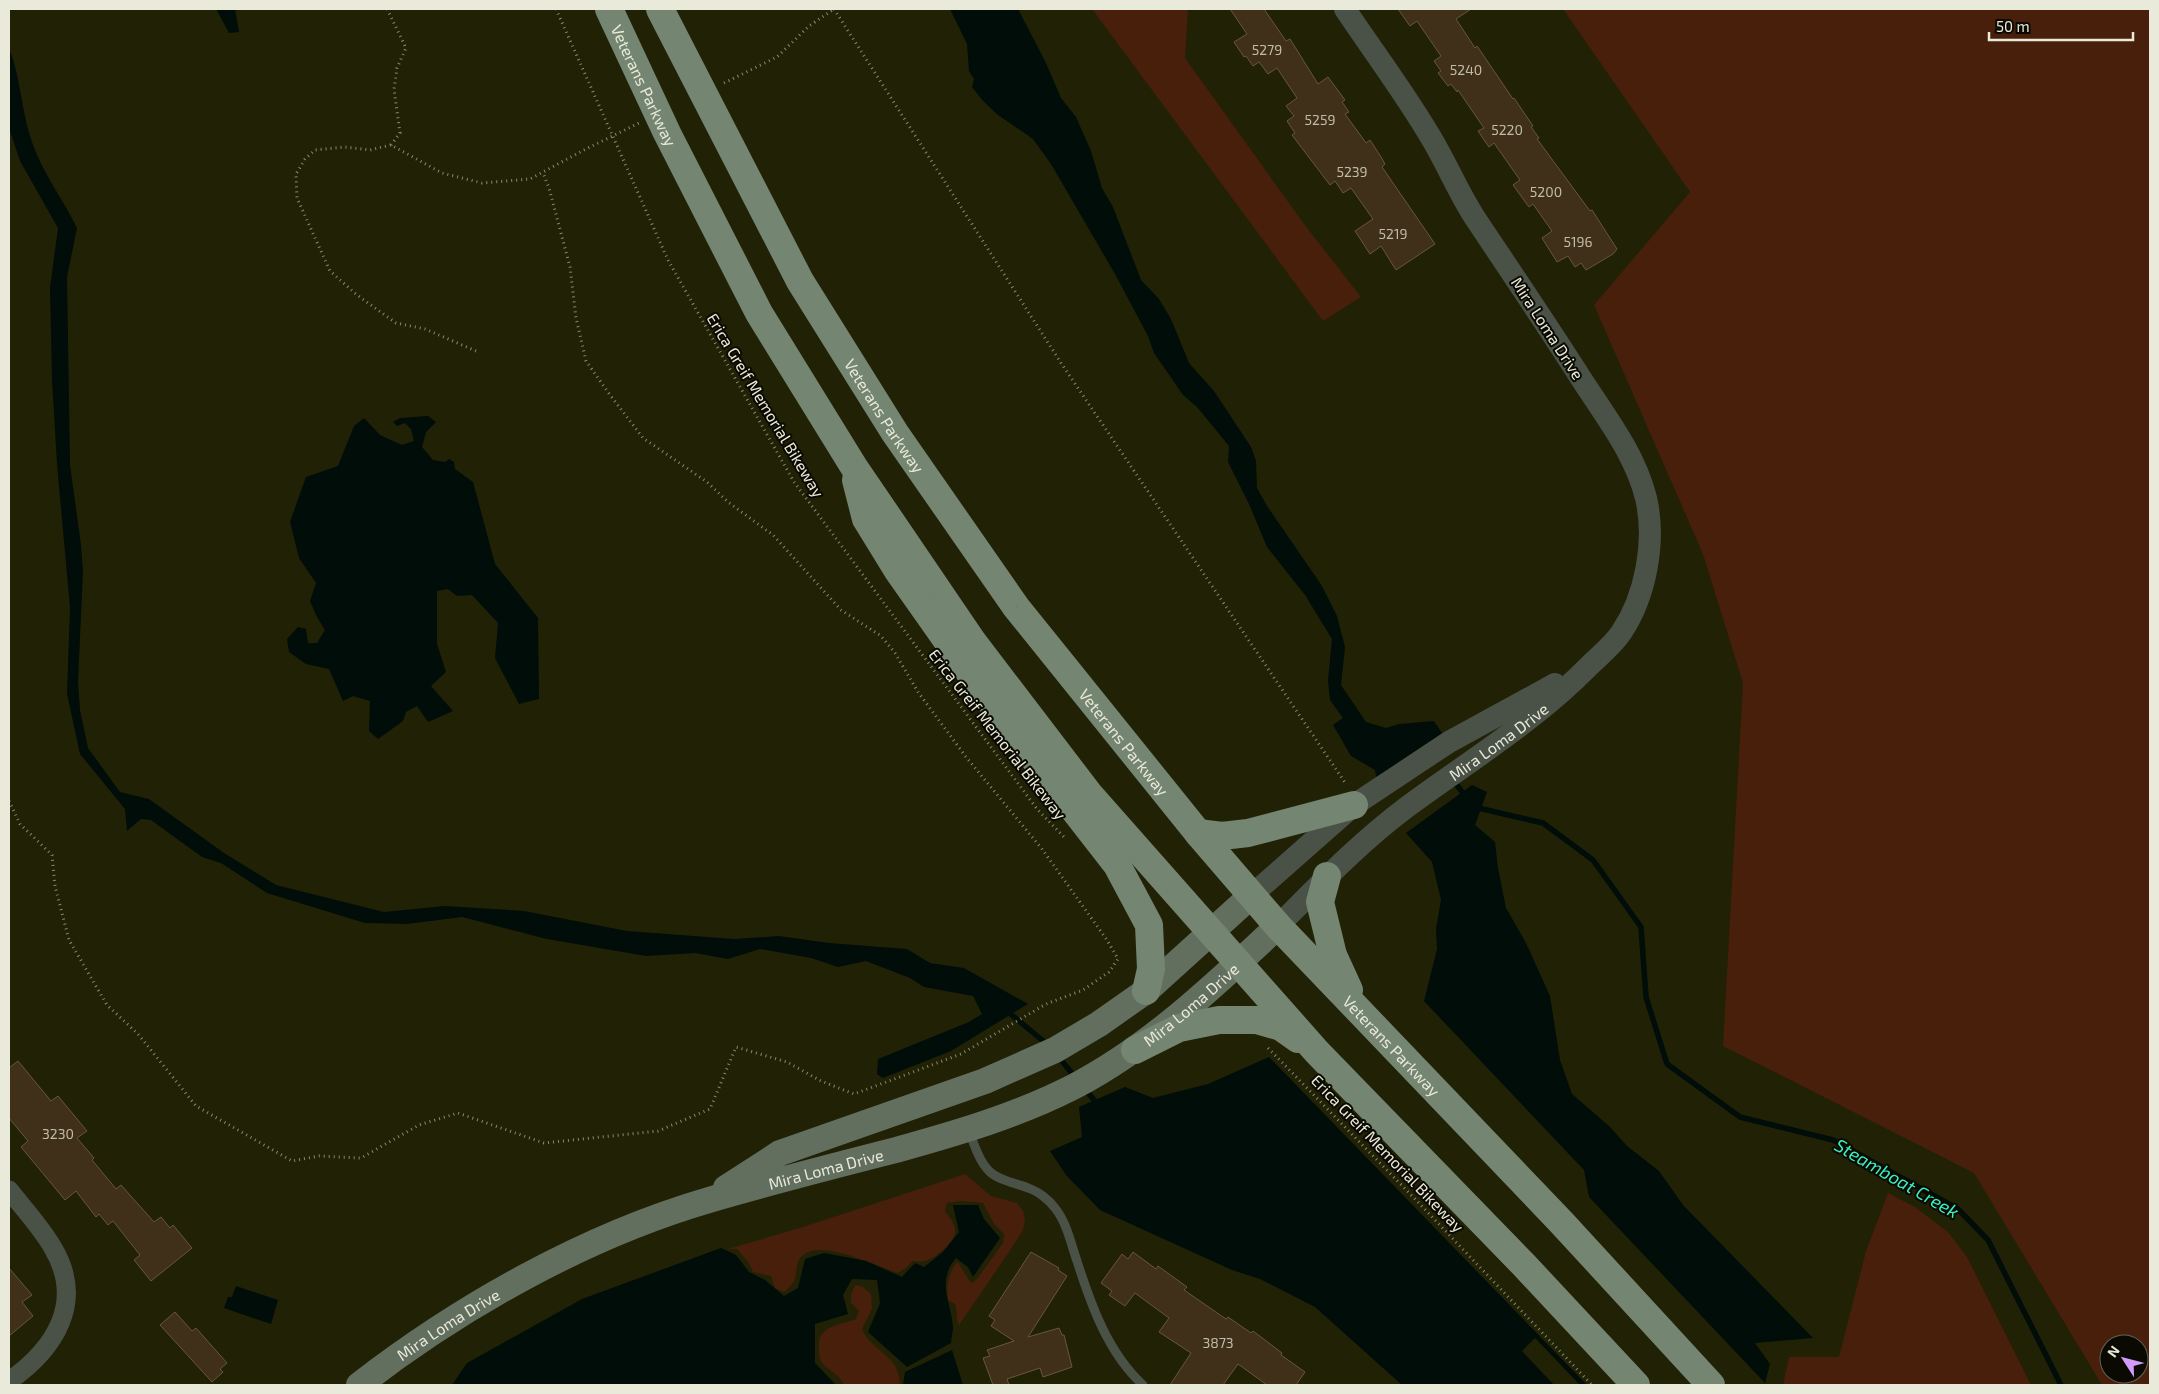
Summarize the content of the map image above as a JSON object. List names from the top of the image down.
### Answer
{
  "streets": {
    "main road": ["Veterans Parkway", "Mira Loma Drive"],
    "path": ["Erica Greif Memorial Bikeway"]
  },
  "crossings": [
    ["Veterans Parkway", "Mira Loma Drive"]
  ],
  "water": ["Steamboat Creek"],
  "house_numbers": [
    "5279",
    "5240",
    "5259",
    "5220",
    "5239",
    "5200",
    "5219",
    "5196",
    "3230",
    "3873"
  ],
  "scale_bar": "50 m",
  "north": "top left"
}
